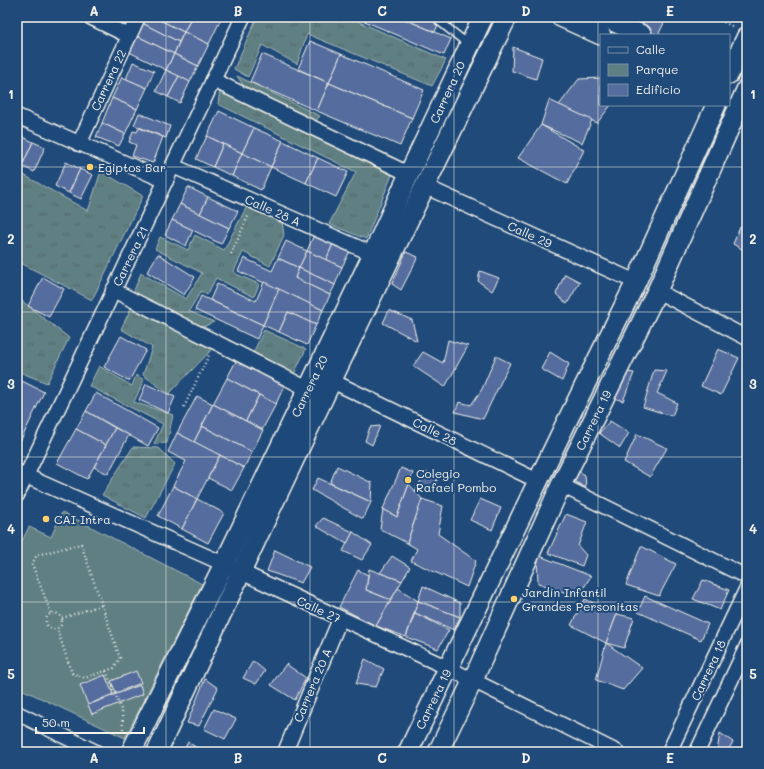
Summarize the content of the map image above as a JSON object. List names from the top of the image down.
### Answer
{
  "streets": {
    "main road": ["Carrera 20", "Carrera 19"],
    "street": [
      "Carrera 22",
      "Calle 28 A",
      "Calle 29",
      "Carrera 21",
      "Calle 28",
      "Calle 27",
      "Carrera 18",
      "Carrera 20 A"
    ]
  },
  "crossings": [
    ["Carrera 20", "Calle 28 A"],
    ["Carrera 20", "Calle 29"],
    ["Carrera 20", "Calle 28"],
    ["Carrera 20", "Calle 27"],
    ["Calle 28 A", "Carrera 21"],
    ["Calle 29", "Carrera 19"],
    ["Carrera 21", "Calle 27"],
    ["Carrera 19", "Calle 28"],
    ["Carrera 19", "Calle 27"],
    ["Calle 27", "Carrera 20 A"]
  ],
  "places": [
    "Egiptos Bar",
    "Colegio Rafael Pombo",
    "CAI Intra",
    "Jardín Infantil Grandes Personitas"
  ],
  "legend": ["Calle", "Parque", "Edificio"],
  "scale_bar": "50 m",
  "grid": {
    "columns": [
      "A",
      "B",
      "C",
      "D",
      "E"
    ],
    "rows": [
      "1",
      "2",
      "3",
      "4",
      "5"
    ]
  }
}
